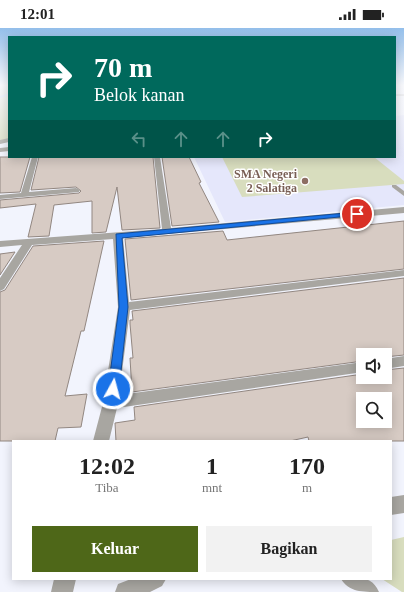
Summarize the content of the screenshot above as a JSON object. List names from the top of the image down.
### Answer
{
  "places": ["SMA Negeri 2 Salatiga"],
  "page": {
    "status": "12:01",
    "turn": ["70 m", "Belok kanan"],
    "eta": [
      "12:02",
      "Tiba",
      "1",
      "mnt",
      "170",
      "m"
    ],
    "buttons": ["Keluar", "Bagikan"]
  }
}
